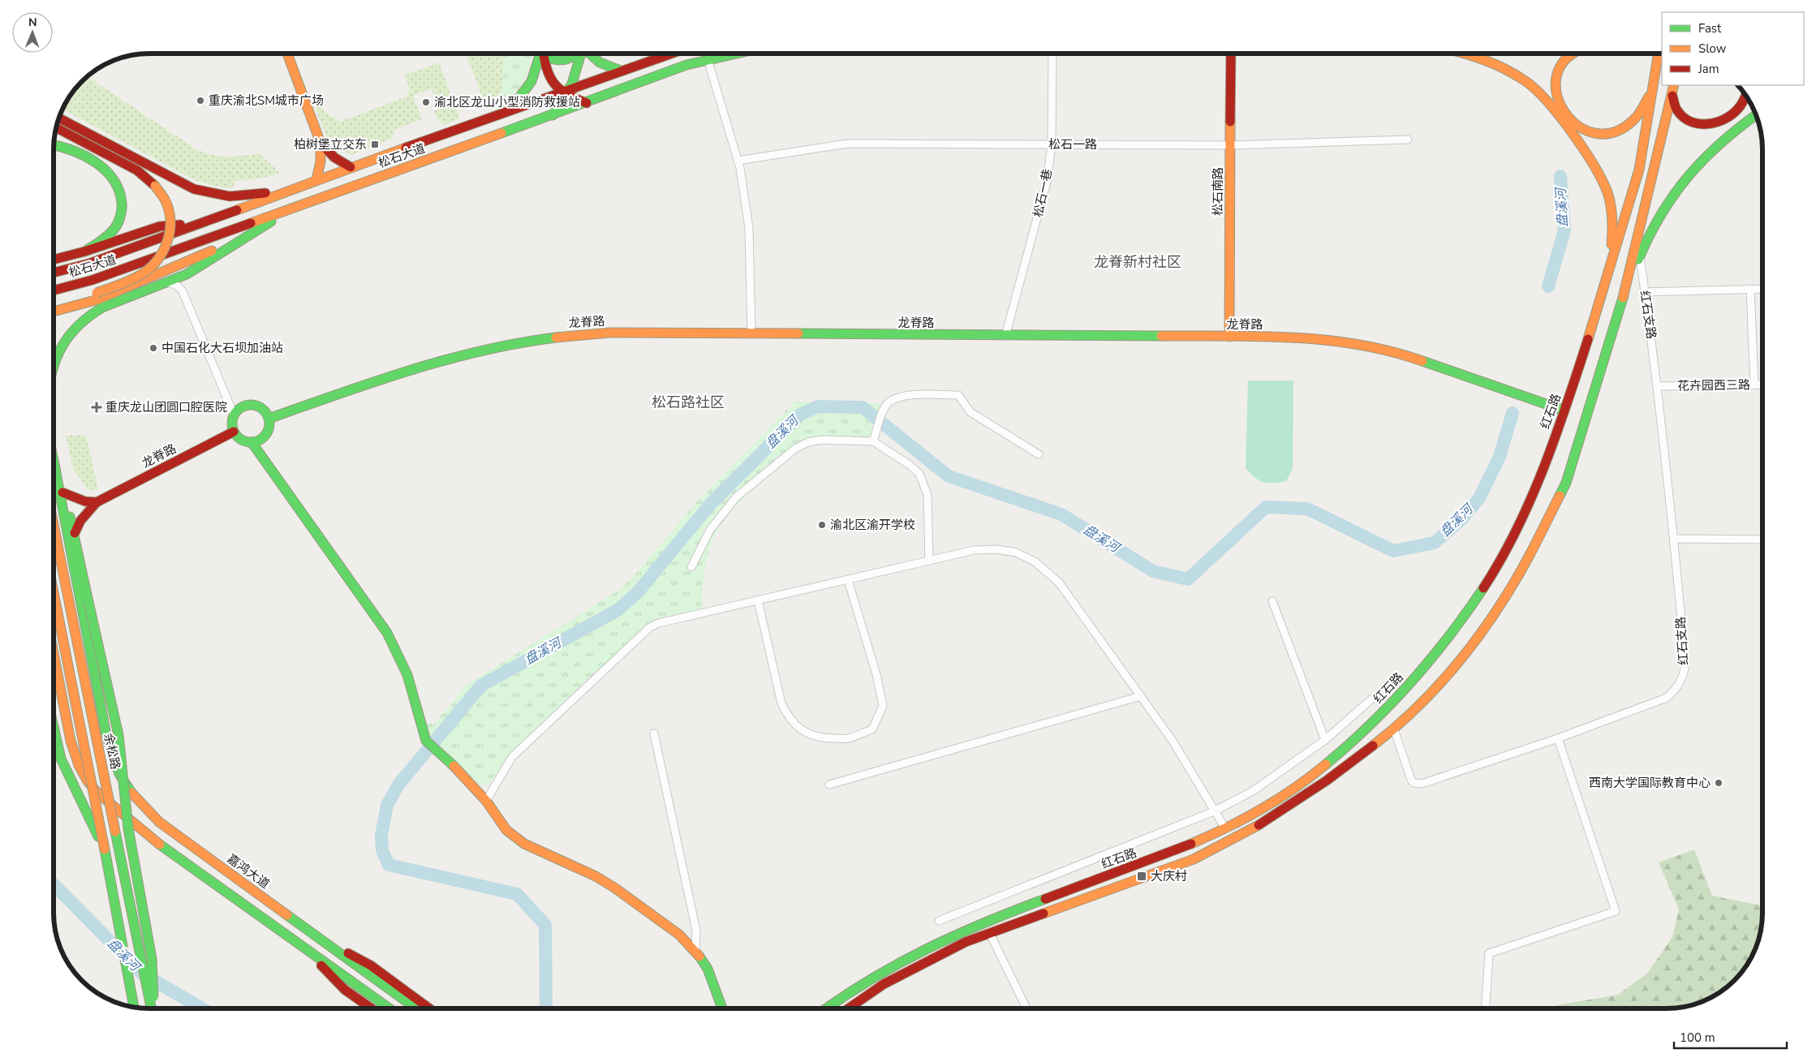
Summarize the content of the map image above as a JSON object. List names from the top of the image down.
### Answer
{
  "streets": {
    "main road": [
      "松石大道",
      "松石南路",
      "龙脊路",
      "红石路",
      "余松路",
      "嘉鸿大道"
    ],
    "street": [
      "松石一路",
      "松石一巷",
      "红石支路",
      "花卉园西三路"
    ]
  },
  "crossings": [
    ["松石一路", "松石南路"],
    ["松石一路", "松石一巷"],
    ["松石南路", "龙脊路"],
    ["松石一巷", "龙脊路"],
    ["红石支路", "花卉园西三路"],
    ["龙脊路", "红石路"]
  ],
  "districts": ["龙脊新村社区", "松石路社区"],
  "water": ["盘溪河"],
  "places": {
    "other": [
      "重庆渝北SM城市广场",
      "渝北区龙山小型消防救援站",
      "中国石化大石坝加油站",
      "渝北区渝开学校",
      "西南大学国际教育中心"
    ],
    "transit": ["柏树堡立交东", "大庆村"],
    "health": ["重庆龙山团圆口腔医院"]
  },
  "legend": ["Fast", "Slow", "Jam"],
  "scale_bar": "100 m",
  "north": "top"
}
